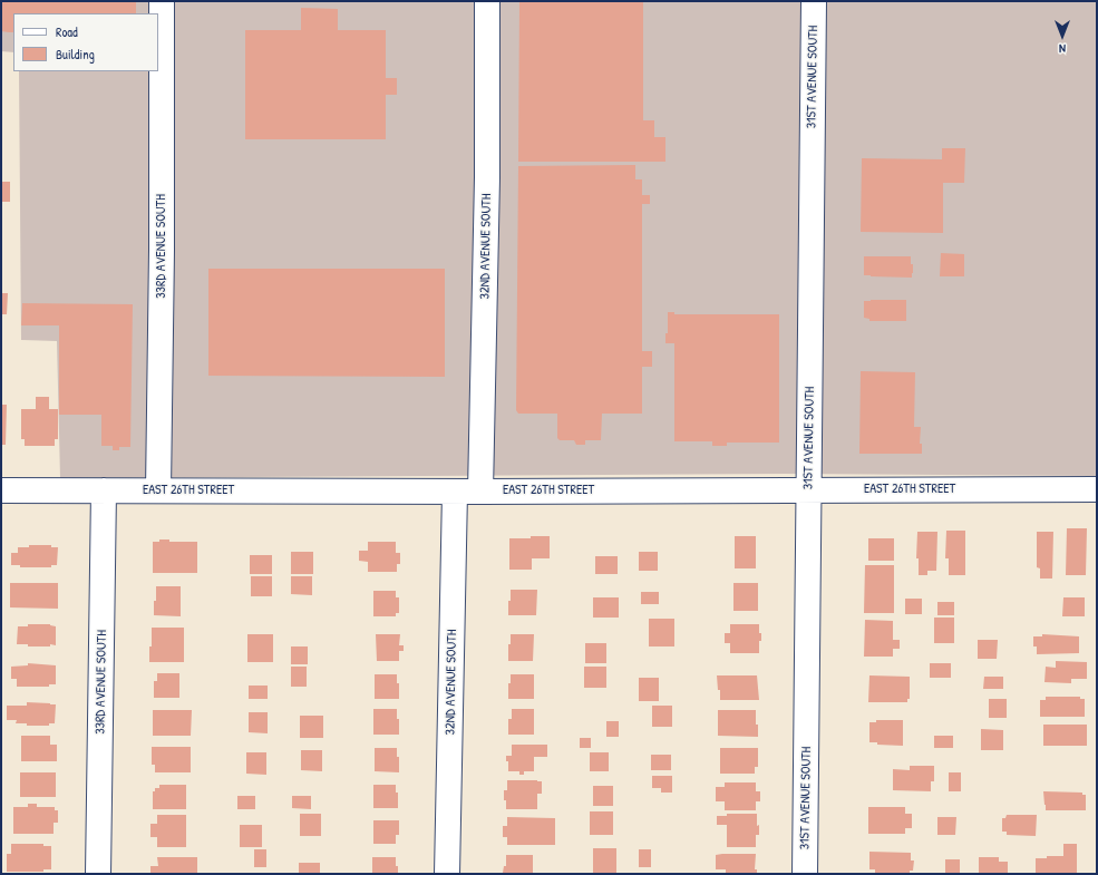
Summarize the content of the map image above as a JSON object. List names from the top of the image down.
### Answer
{
  "streets": {
    "street": [
      "31ST AVENUE SOUTH",
      "33RD AVENUE SOUTH",
      "32ND AVENUE SOUTH",
      "EAST 26TH STREET"
    ]
  },
  "crossings": [
    ["31ST AVENUE SOUTH", "EAST 26TH STREET"],
    ["33RD AVENUE SOUTH", "EAST 26TH STREET"],
    ["32ND AVENUE SOUTH", "EAST 26TH STREET"]
  ],
  "legend": ["Road", "Building"],
  "north": "bottom"
}
